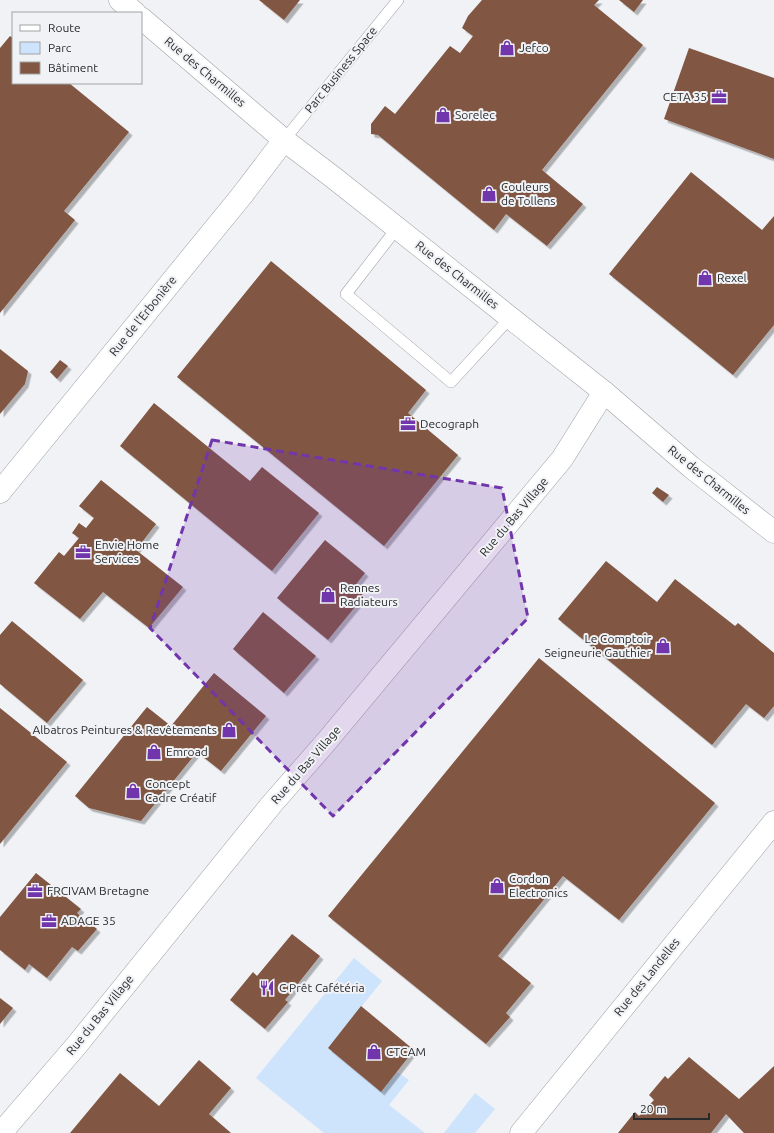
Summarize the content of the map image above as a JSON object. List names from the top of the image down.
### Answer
{
  "streets": {
    "street": [
      "Rue des Charmilles",
      "Rue de l'Erbonière",
      "Rue du Bas Village",
      "Rue des Landelles"
    ],
    "lane": ["Parc Business Space"]
  },
  "crossings": [
    ["Parc Business Space", "Rue des Charmilles"],
    ["Parc Business Space", "Rue de l'Erbonière"],
    ["Rue des Charmilles", "Rue de l'Erbonière"],
    ["Rue des Charmilles", "Rue du Bas Village"]
  ],
  "places": {
    "shop": [
      "Jefco",
      "Sorelec",
      "Couleurs de Tollens",
      "Rexel",
      "Rennes Radiateurs",
      "Le Comptoir Seigneurie Gauthier",
      "Albatros Peintures & Revêtements",
      "Emroad",
      "Concept Cadre Créatif",
      "Cordon Electronics",
      "CTCAM"
    ],
    "office": [
      "CETA 35",
      "Decograph",
      "Envie Home Services",
      "FRCIVAM Bretagne",
      "ADAGE 35"
    ],
    "restaurant": ["C Prêt Cafétéria"]
  },
  "legend": ["Route", "Parc", "Bâtiment"],
  "scale_bar": "20 m"
}
